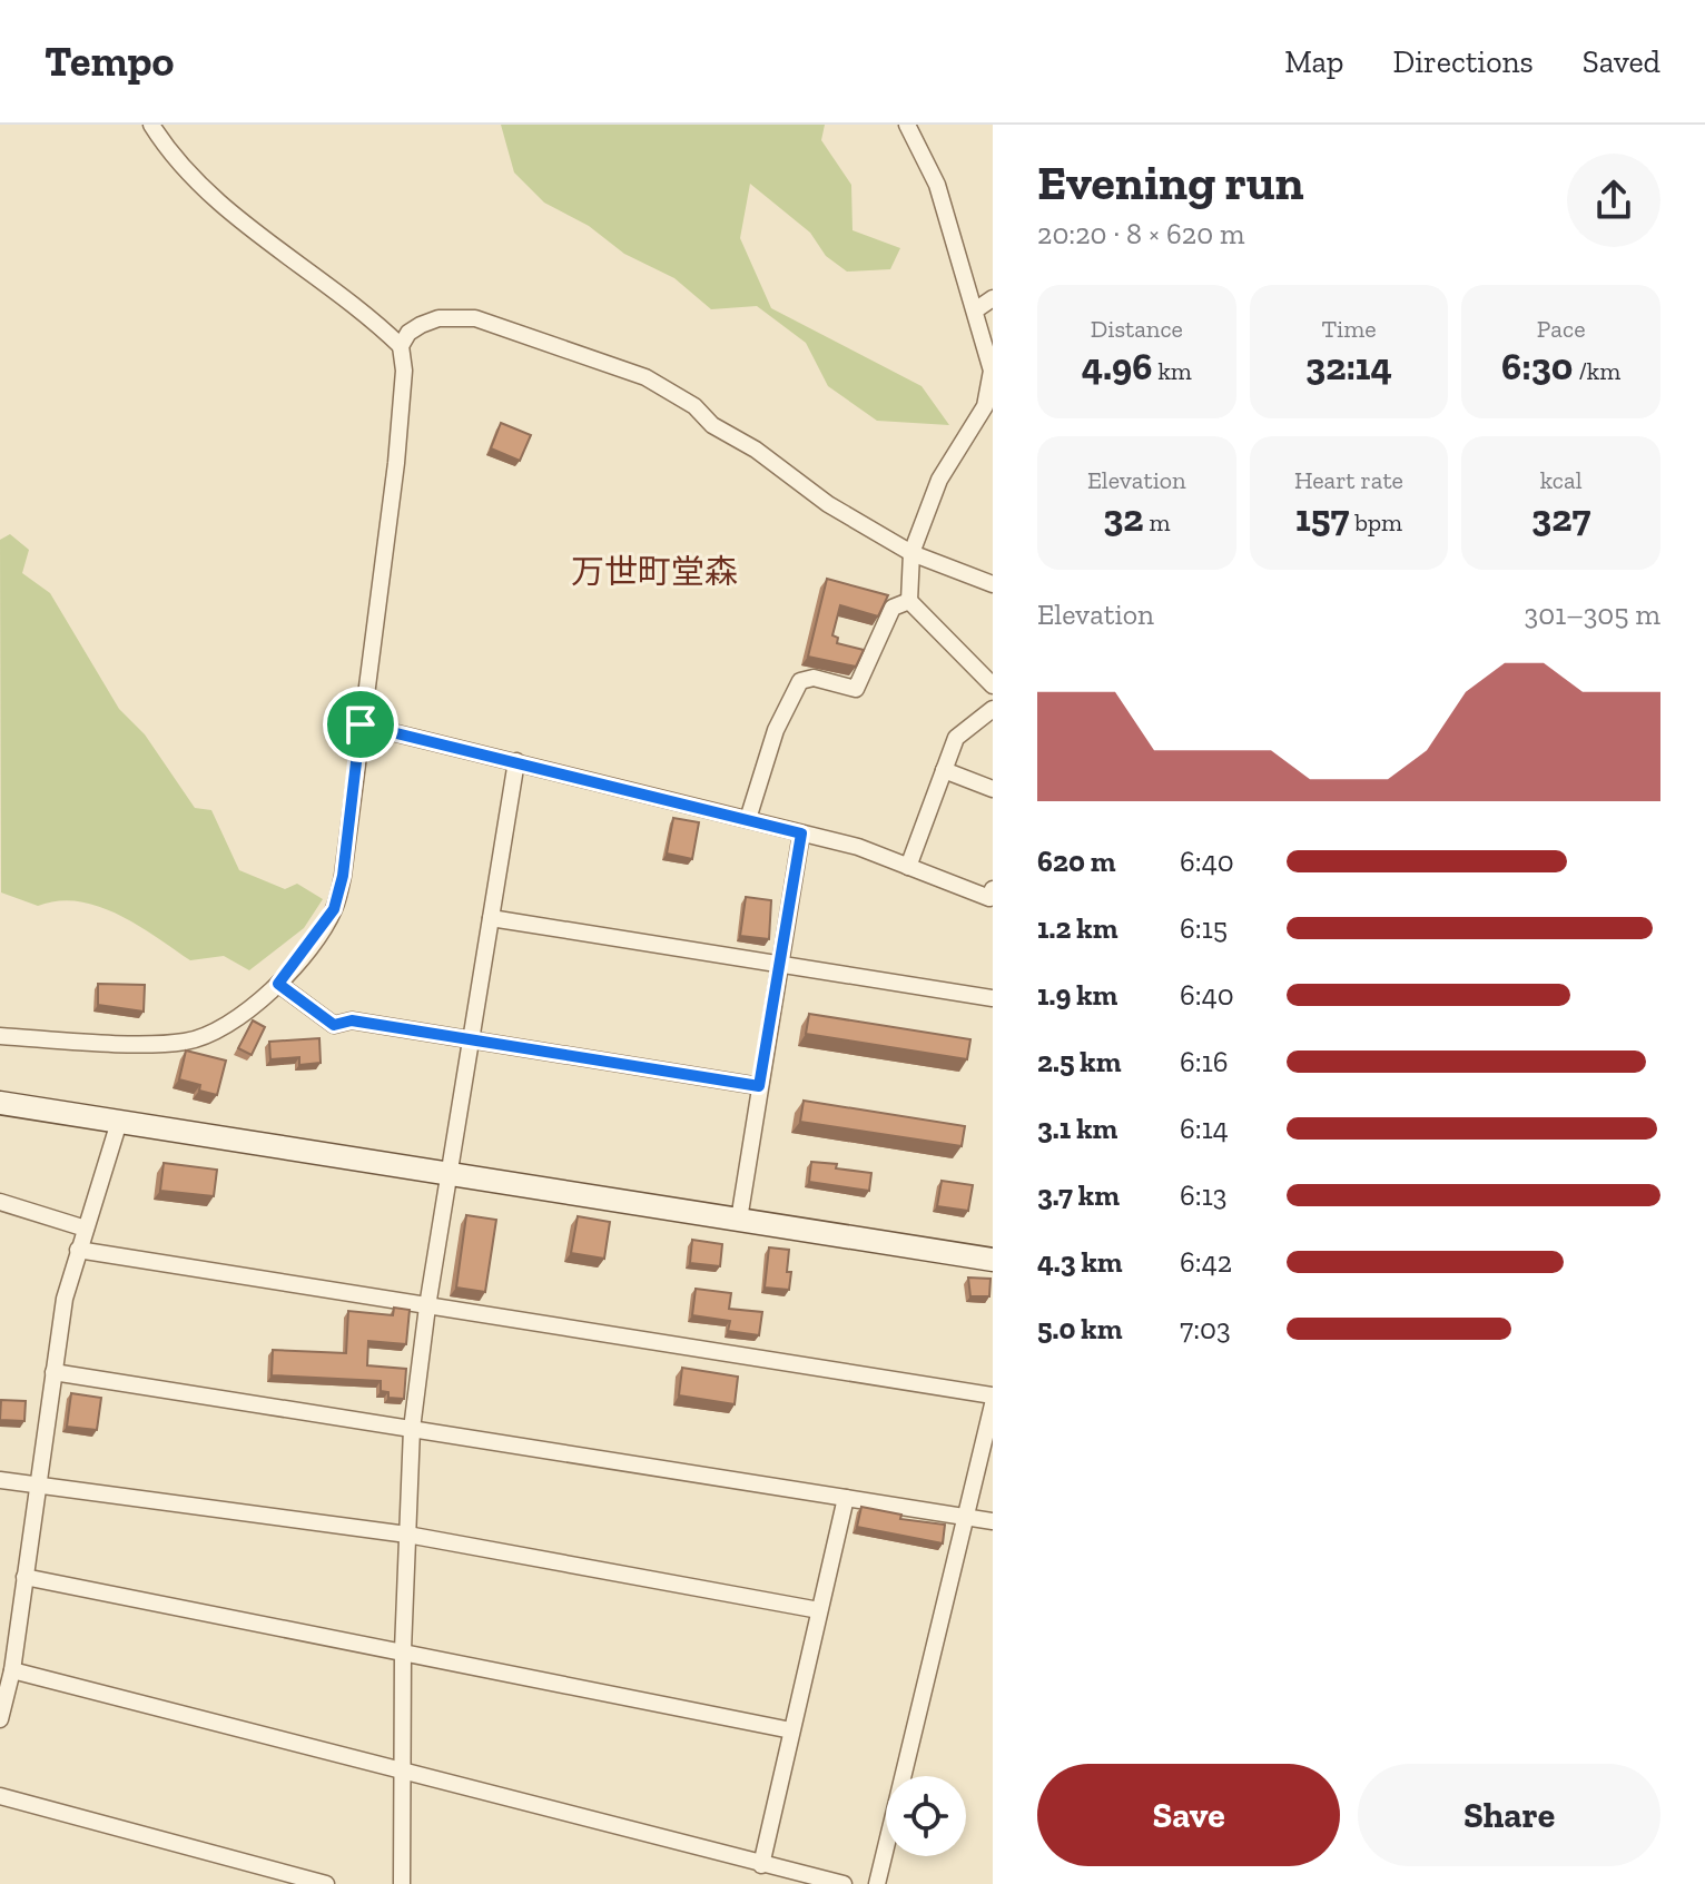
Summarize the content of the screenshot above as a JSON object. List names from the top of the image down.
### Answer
{
  "districts": ["万世町堂森"],
  "page": {
    "header": "Tempo",
    "nav": ["Map", "Directions", "Saved"],
    "heading": ["Evening run", "20:20 · 8 × 620 m"],
    "stats": [
      ["Distance", "4.96 km"],
      ["Time", "32:14"],
      ["Pace", "6:30 /km"],
      ["Elevation", "32 m"],
      ["Heart rate", "157 bpm"],
      ["kcal", "327"]
    ],
    "chart": ["Elevation", "301–305 m"],
    "list": [
      {
        "name": "620 m",
        "note": "6:40"
      },
      {
        "name": "1.2 km",
        "note": "6:15"
      },
      {
        "name": "1.9 km",
        "note": "6:40"
      },
      {
        "name": "2.5 km",
        "note": "6:16"
      },
      {
        "name": "3.1 km",
        "note": "6:14"
      },
      {
        "name": "3.7 km",
        "note": "6:13"
      },
      {
        "name": "4.3 km",
        "note": "6:42"
      },
      {
        "name": "5.0 km",
        "note": "7:03"
      }
    ],
    "buttons": ["Save", "Share"]
  }
}
